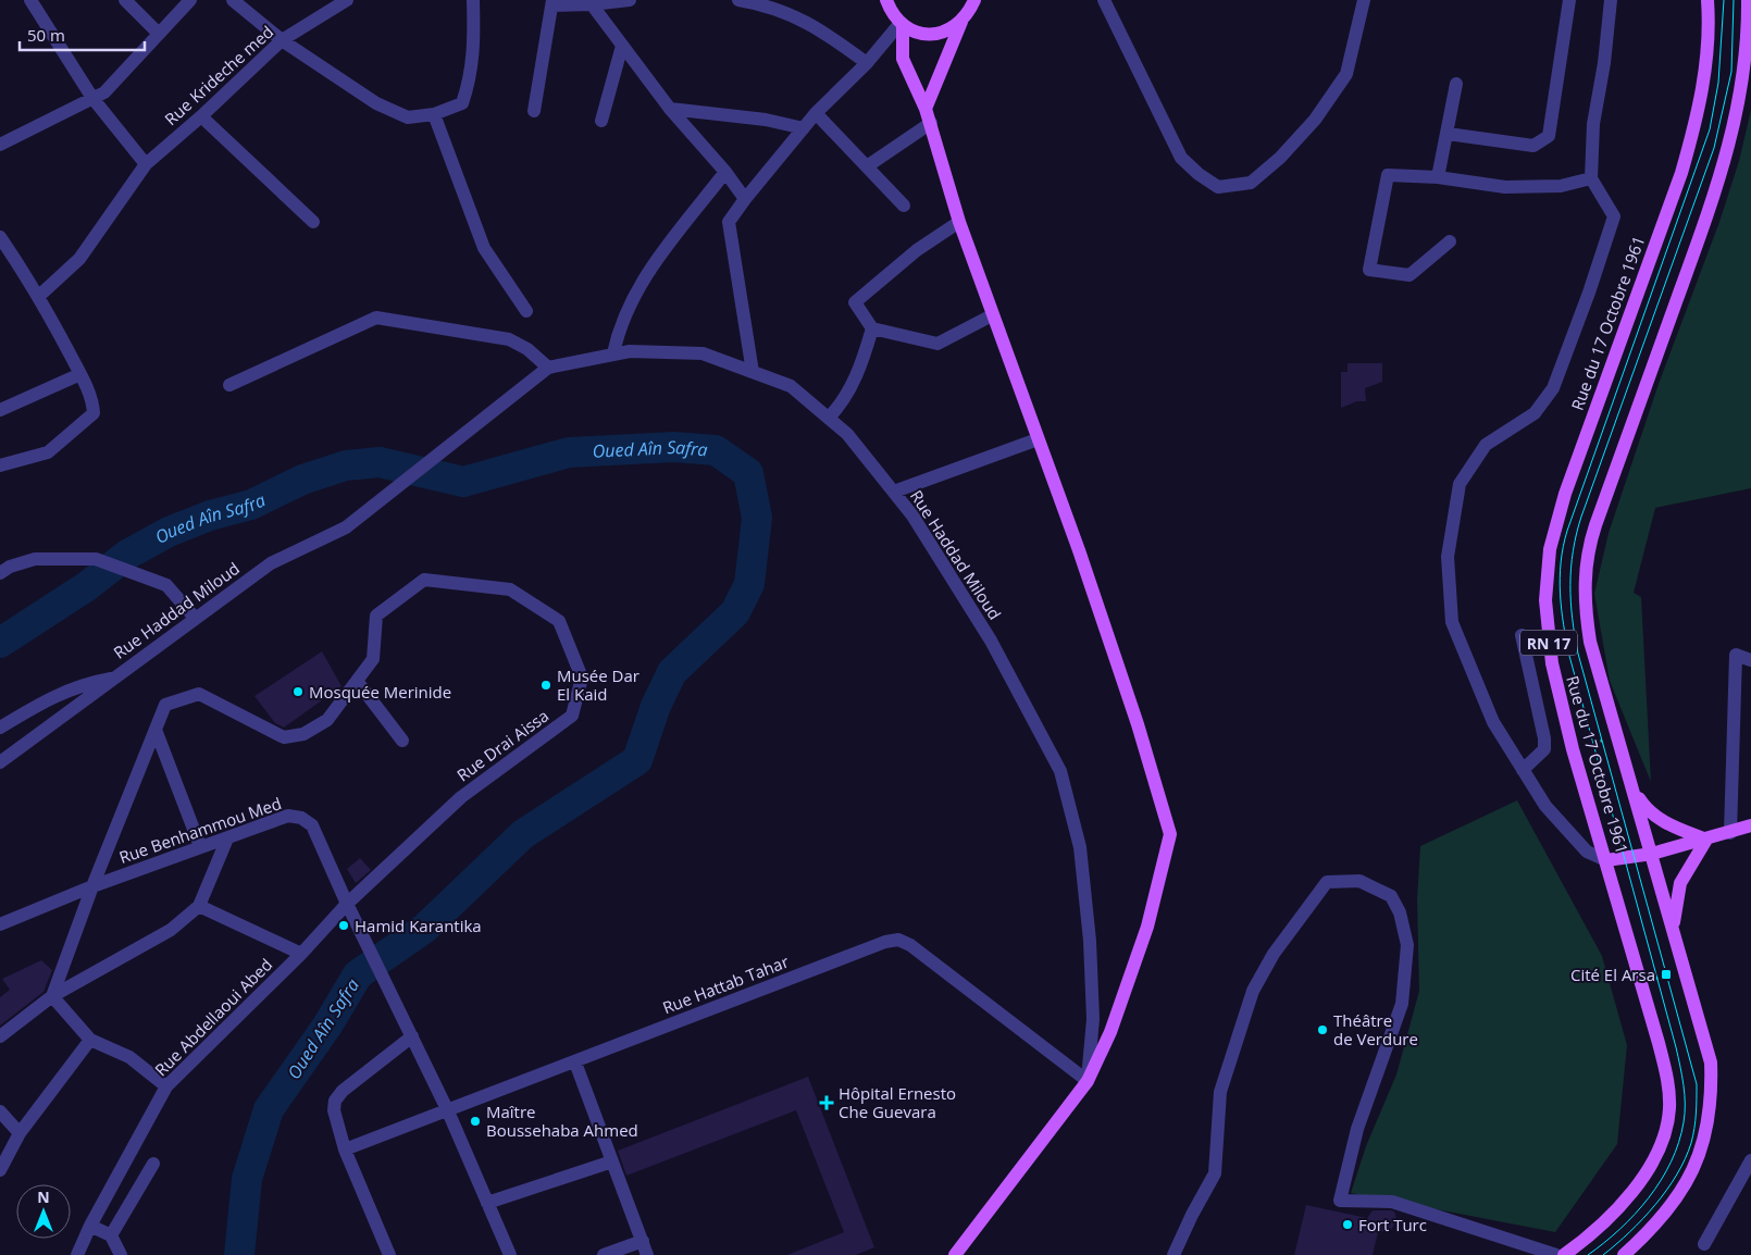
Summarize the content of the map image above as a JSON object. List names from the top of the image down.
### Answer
{
  "streets": {
    "main road": ["Rue du 17 Octobre 1961", "RN 17"],
    "street": [
      "Rue Krideche med",
      "Rue Haddad Miloud",
      "Rue Drai Aissa",
      "Rue Benhammou Med",
      "Rue Hattab Tahar",
      "Rue Abdellaoui Abed"
    ]
  },
  "crossings": [
    ["Rue Haddad Miloud", "Rue Hattab Tahar"],
    ["Rue Drai Aissa", "Rue Benhammou Med"],
    ["Rue Drai Aissa", "Rue Abdellaoui Abed"],
    ["Rue Benhammou Med", "Rue Hattab Tahar"],
    ["Rue Benhammou Med", "Rue Abdellaoui Abed"]
  ],
  "water": ["Oued Aîn Safra"],
  "places": {
    "other": [
      "Musée Dar El Kaid",
      "Mosquée Merinide",
      "Hamid Karantika",
      "Théâtre de Verdure",
      "Maître Boussehaba Ahmed",
      "Fort Turc"
    ],
    "transit": ["Cité El Arsa"],
    "health": ["Hôpital Ernesto Che Guevara"]
  },
  "scale_bar": "50 m",
  "north": "top"
}
